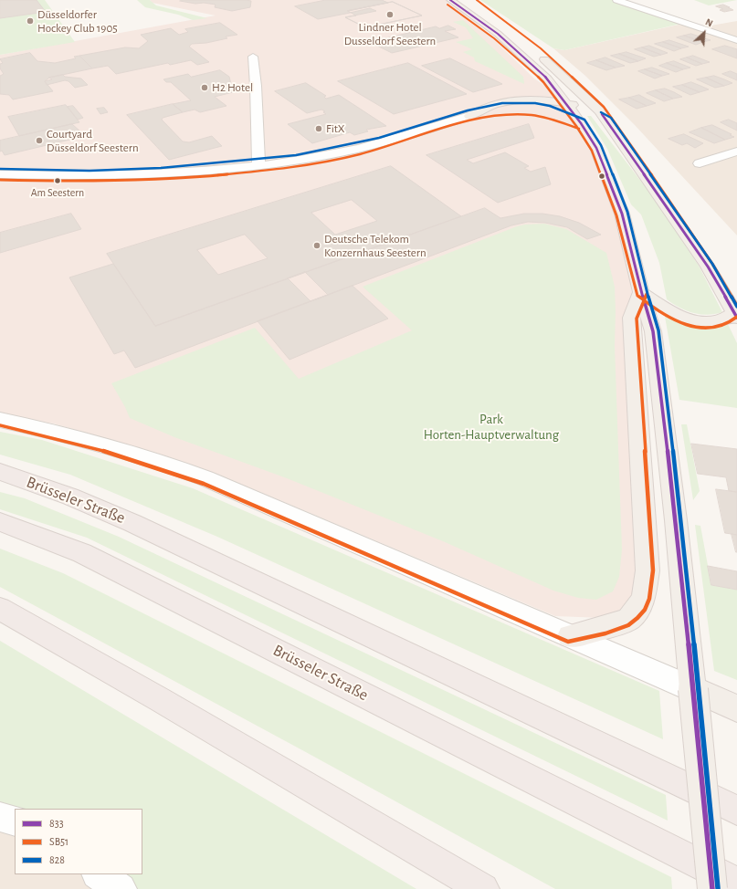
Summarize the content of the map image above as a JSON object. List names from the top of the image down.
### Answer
{
  "streets": {
    "highway": ["Brüsseler Straße"]
  },
  "parks": ["Park Horten-Hauptverwaltung"],
  "places": [
    "Lindner Hotel Dusseldorf Seestern",
    "Düsseldorfer Hockey Club 1905",
    "H2 Hotel",
    "FitX",
    "Courtyard Düsseldorf Seestern",
    "Am Seestern",
    "Deutsche Telekom Konzernhaus Seestern"
  ],
  "lines": ["transit line 833", "transit line SB51", "transit line 828"],
  "legend": ["833", "SB51", "828"],
  "north": "top right"
}
